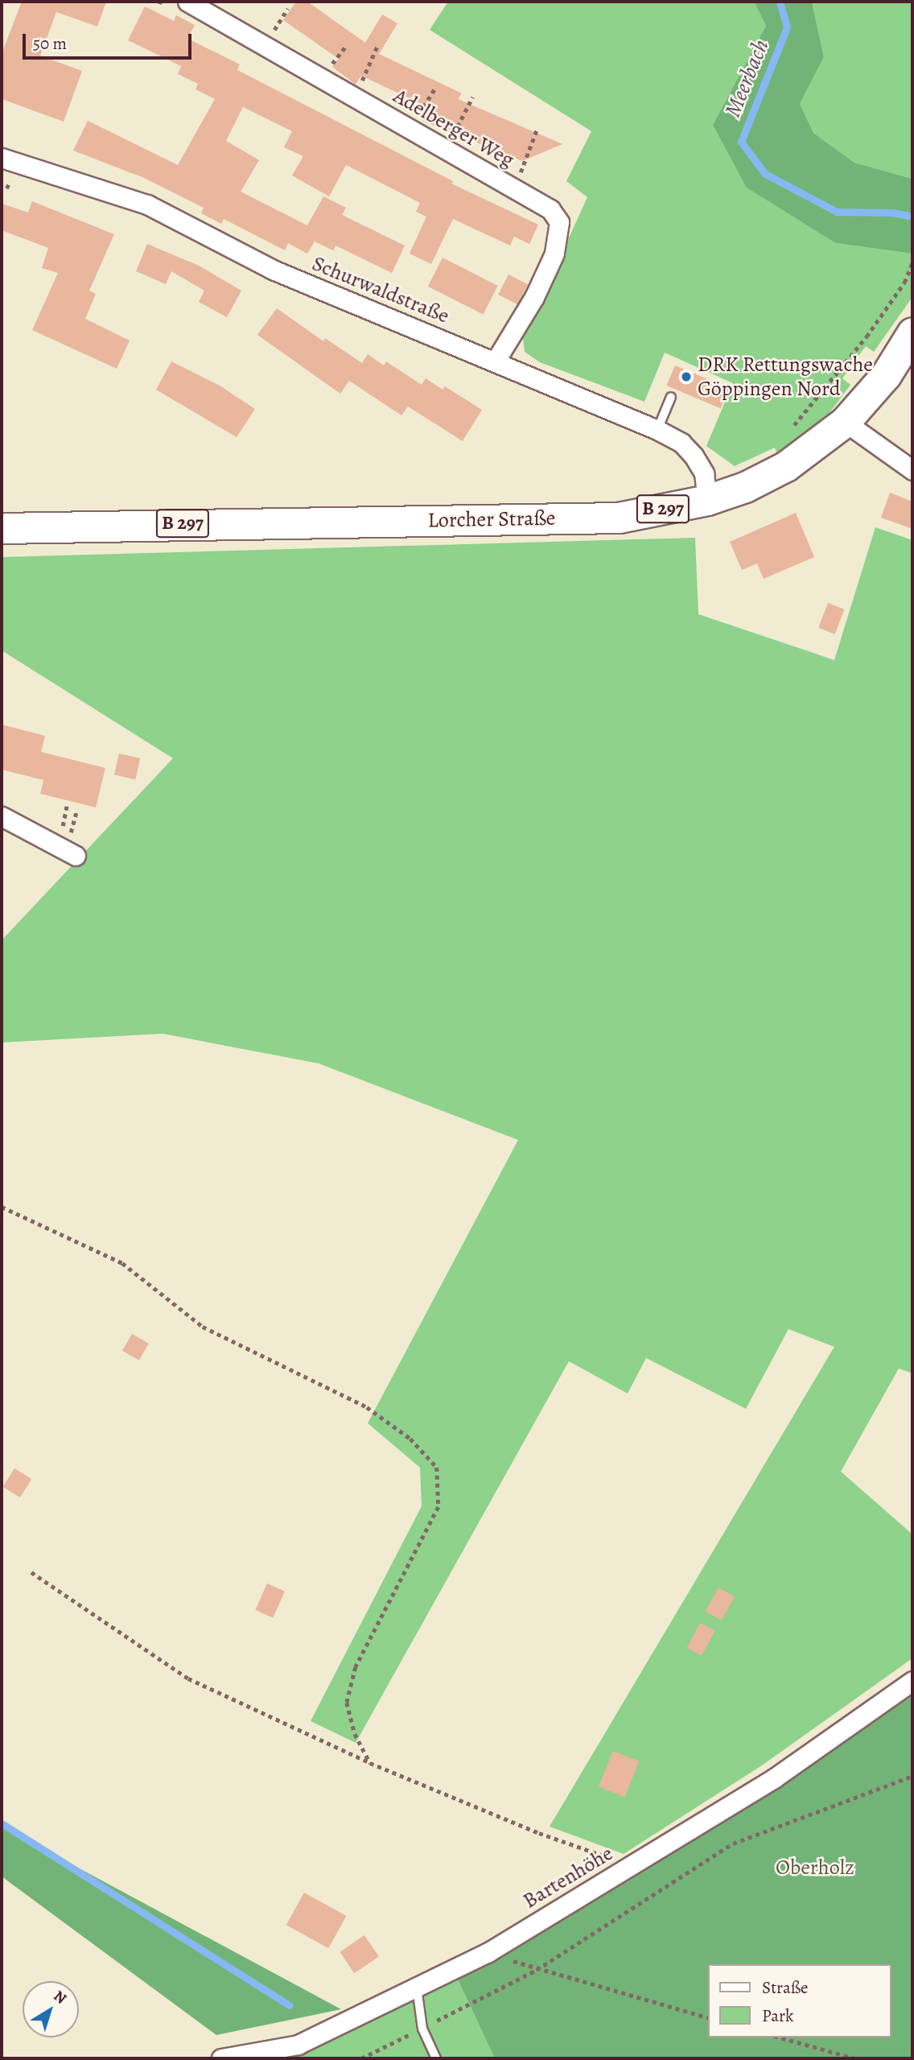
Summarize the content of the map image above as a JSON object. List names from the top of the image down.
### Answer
{
  "streets": {
    "main road": ["B 297", "Lorcher Straße"],
    "street": ["Adelberger Weg", "Schurwaldstraße", "Bartenhöhe"]
  },
  "crossings": [
    ["Adelberger Weg", "Schurwaldstraße"],
    ["Schurwaldstraße", "Lorcher Straße"]
  ],
  "water": ["Meerbach"],
  "parks": ["Oberholz"],
  "places": ["DRK Rettungswache Göppingen Nord"],
  "legend": ["Straße", "Park"],
  "scale_bar": "50 m",
  "north": "top right"
}
